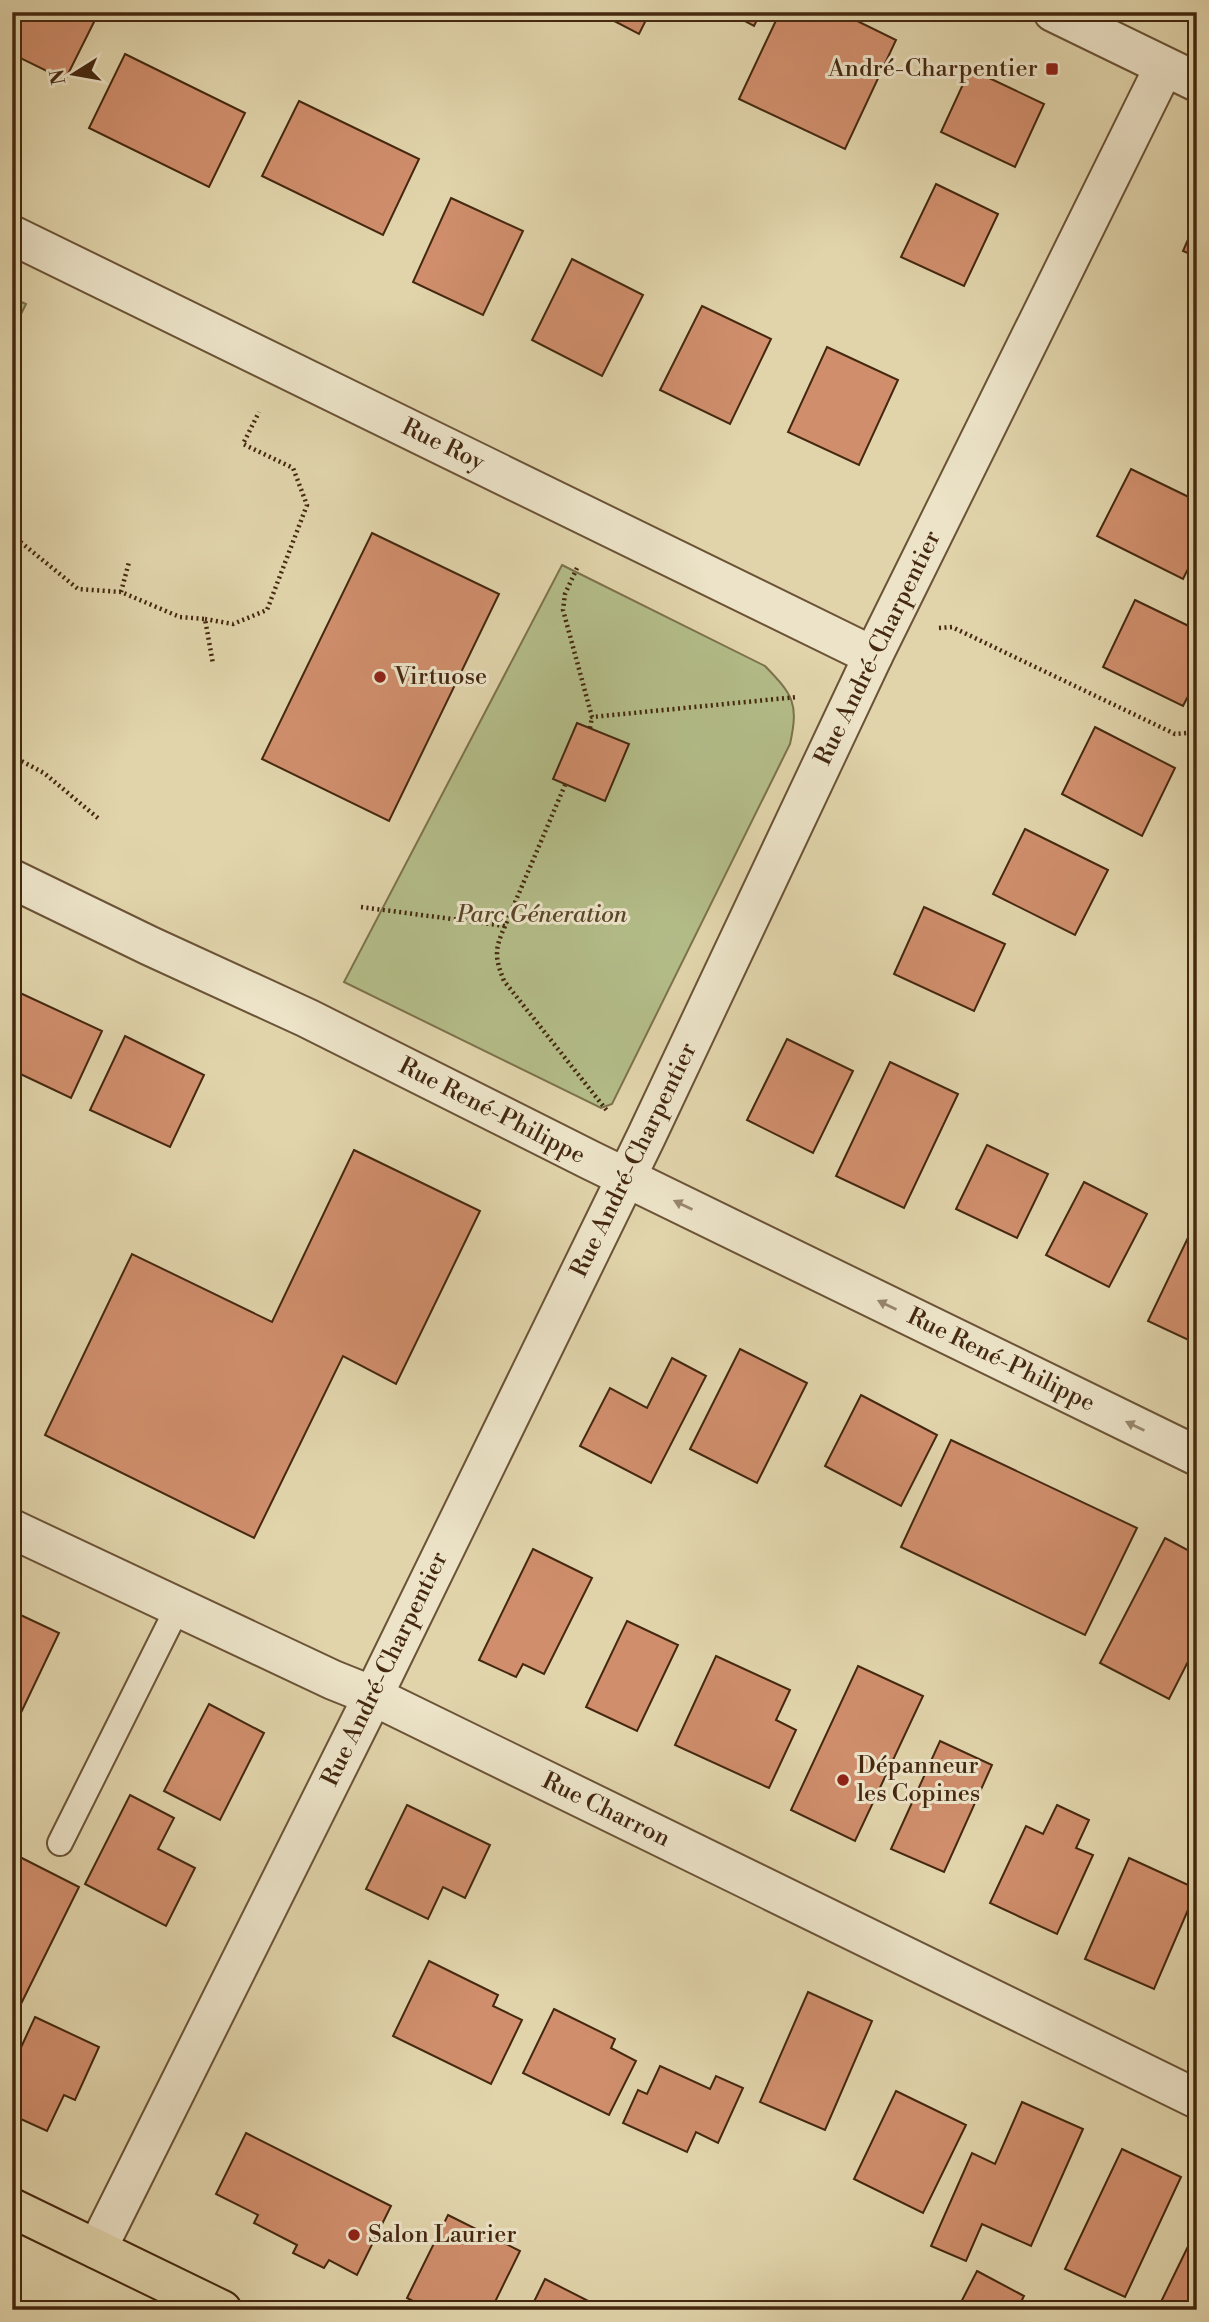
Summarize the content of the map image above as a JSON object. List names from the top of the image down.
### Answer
{
  "streets": {
    "street": [
      "Rue Roy",
      "Rue André-Charpentier",
      "Rue René-Philippe",
      "Rue Charron"
    ]
  },
  "crossings": [
    ["Rue Roy", "Rue André-Charpentier"],
    ["Rue André-Charpentier", "Rue René-Philippe"],
    ["Rue André-Charpentier", "Rue Charron"]
  ],
  "one_way": ["Rue René-Philippe"],
  "parks": ["Parc Géneration"],
  "places": {
    "transit": ["André-Charpentier"],
    "other": ["Virtuose", "Dépanneur les Copines", "Salon Laurier"]
  },
  "north": "left"
}
